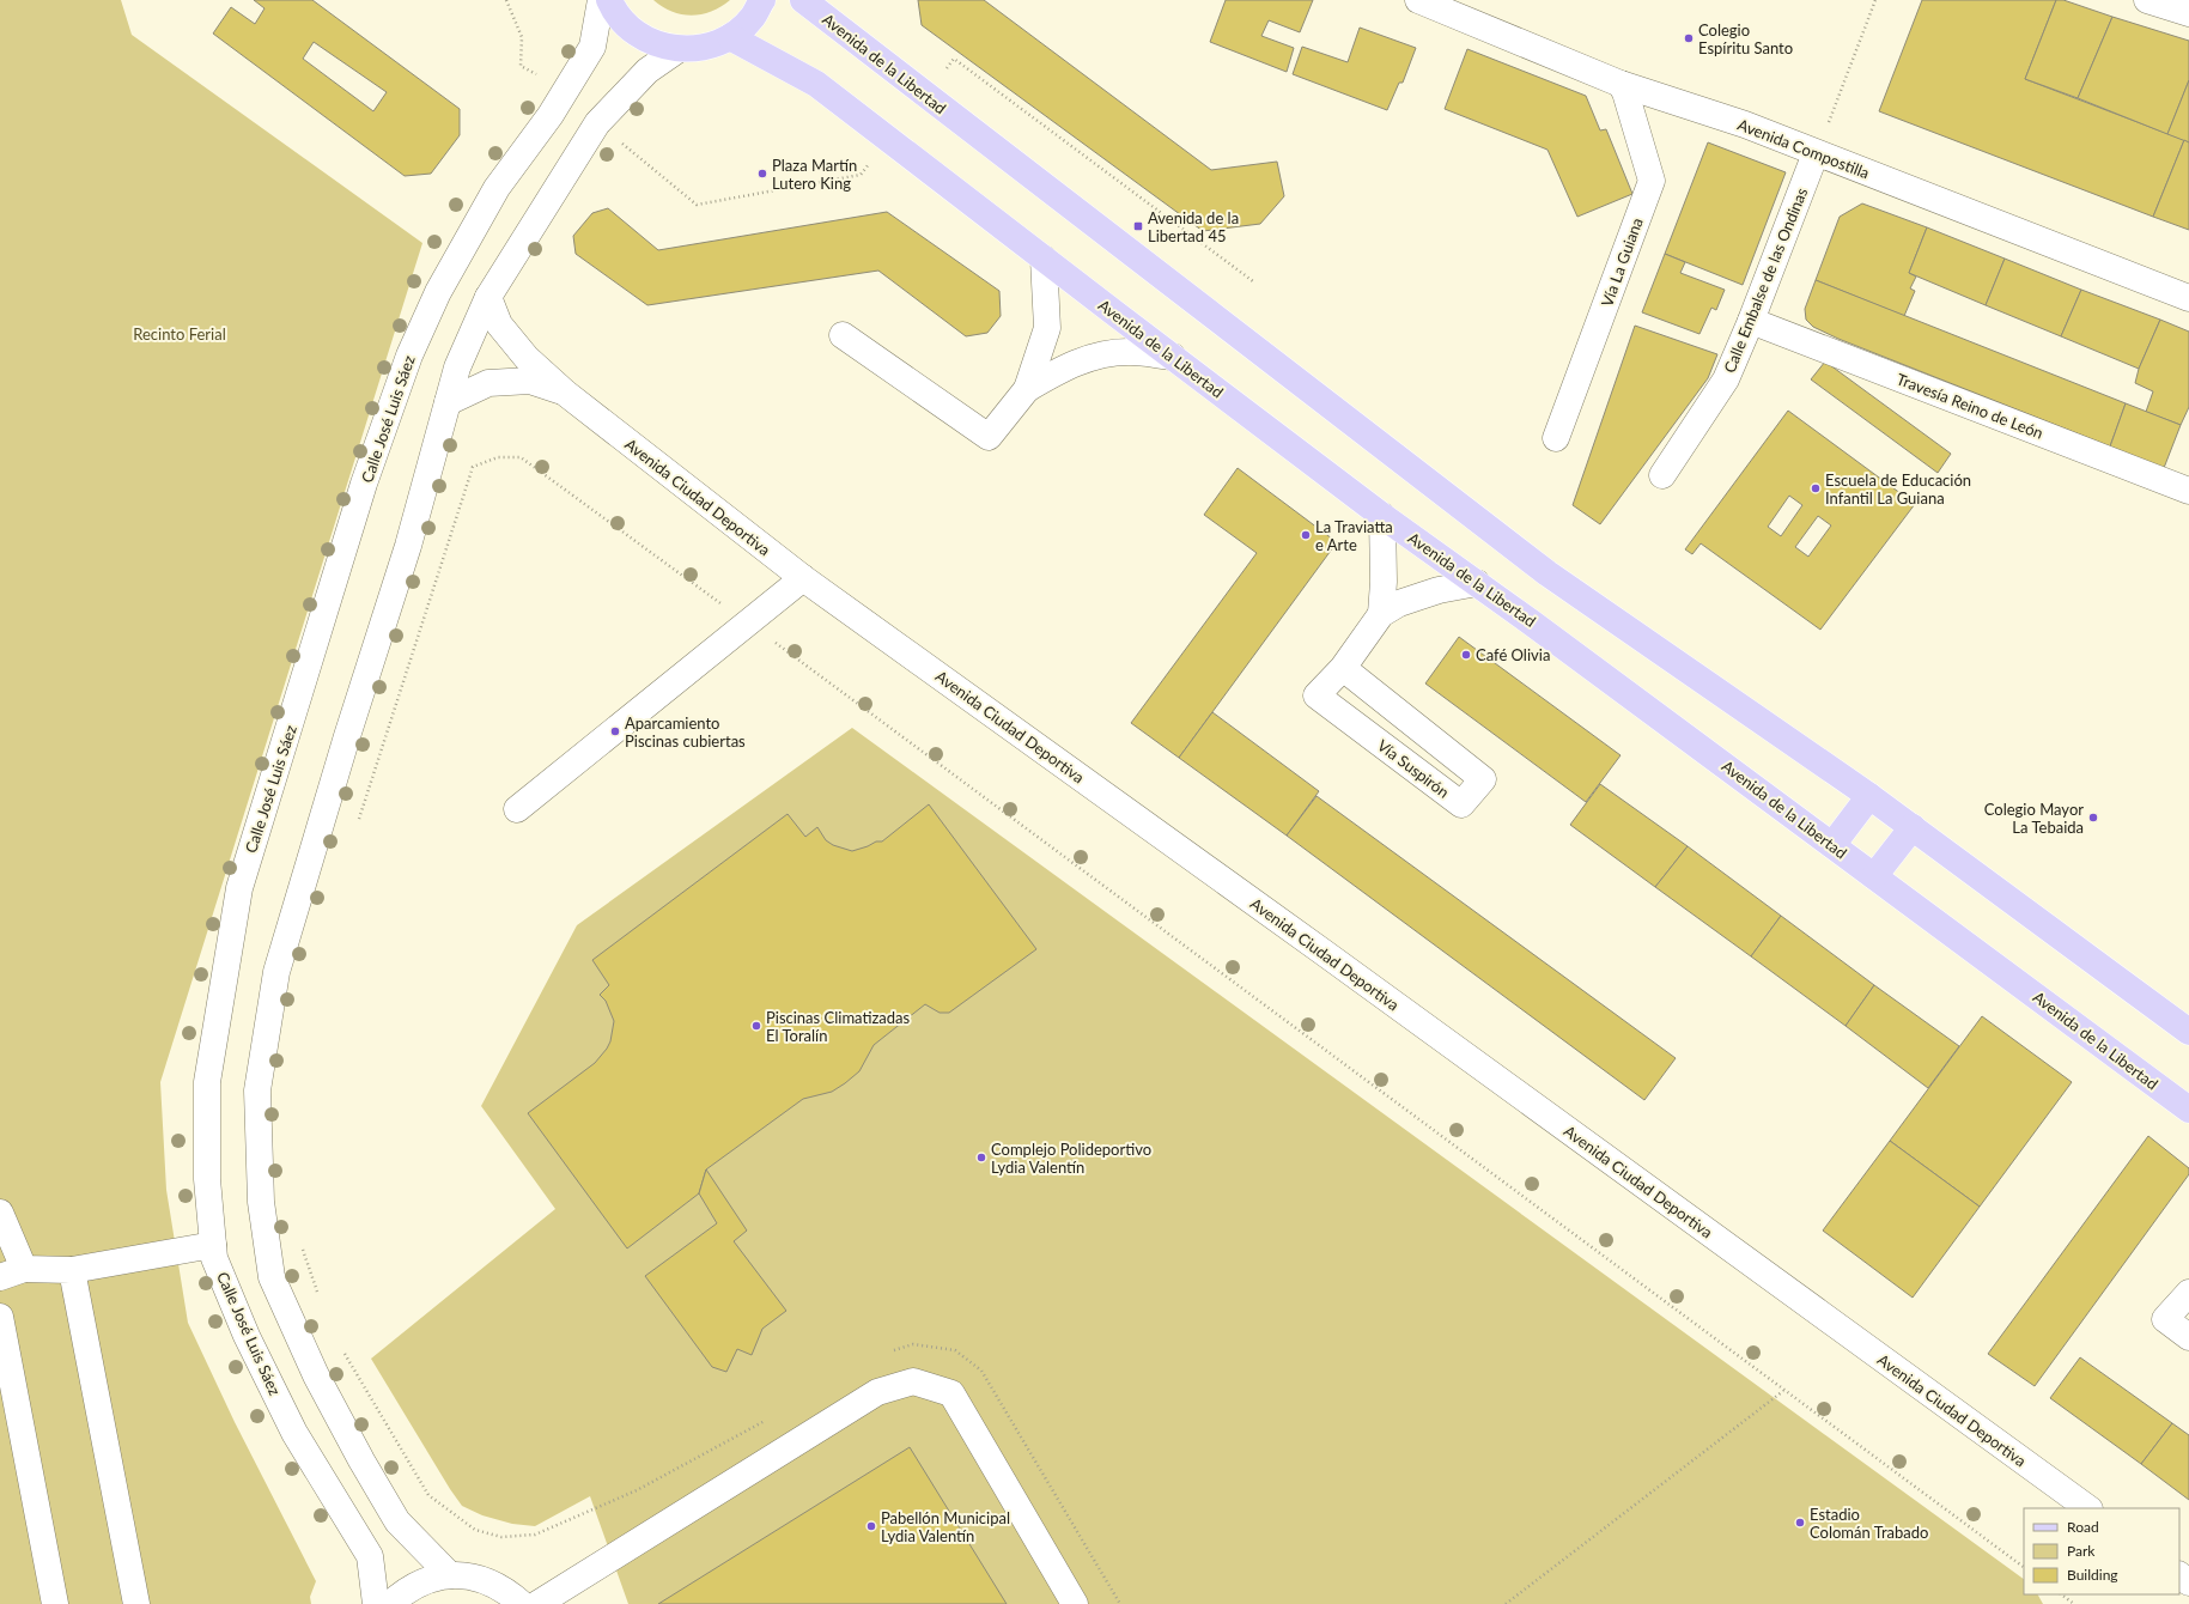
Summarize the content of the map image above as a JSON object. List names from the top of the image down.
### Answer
{
  "streets": {
    "main road": ["Avenida de la Libertad"],
    "street": [
      "Avenida Compostilla",
      "Vía La Guiana",
      "Calle Embalse de las Ondinas",
      "Travesía Reino de León",
      "Calle José Luis Sáez",
      "Avenida Ciudad Deportiva",
      "Vía Suspirón"
    ]
  },
  "crossings": [
    ["Avenida de la Libertad", "Vía Suspirón"],
    ["Avenida Compostilla", "Vía La Guiana"],
    ["Avenida Compostilla", "Calle Embalse de las Ondinas"],
    ["Calle Embalse de las Ondinas", "Travesía Reino de León"]
  ],
  "parks": ["Recinto Ferial"],
  "places": {
    "other": [
      "Colegio Espíritu Santo",
      "Plaza Martín Lutero King",
      "Escuela de Educación Infantil La Guiana",
      "La Traviatta e Arte",
      "Café Olivia",
      "Aparcamiento Piscinas cubiertas",
      "Colegio Mayor La Tebaida",
      "Piscinas Climatizadas El Toralín",
      "Complejo Polideportivo Lydia Valentín",
      "Estadio Colomán Trabado",
      "Pabellón Municipal Lydia Valentín"
    ],
    "transit": ["Avenida de la Libertad 45"]
  },
  "legend": ["Road", "Park", "Building"]
}
